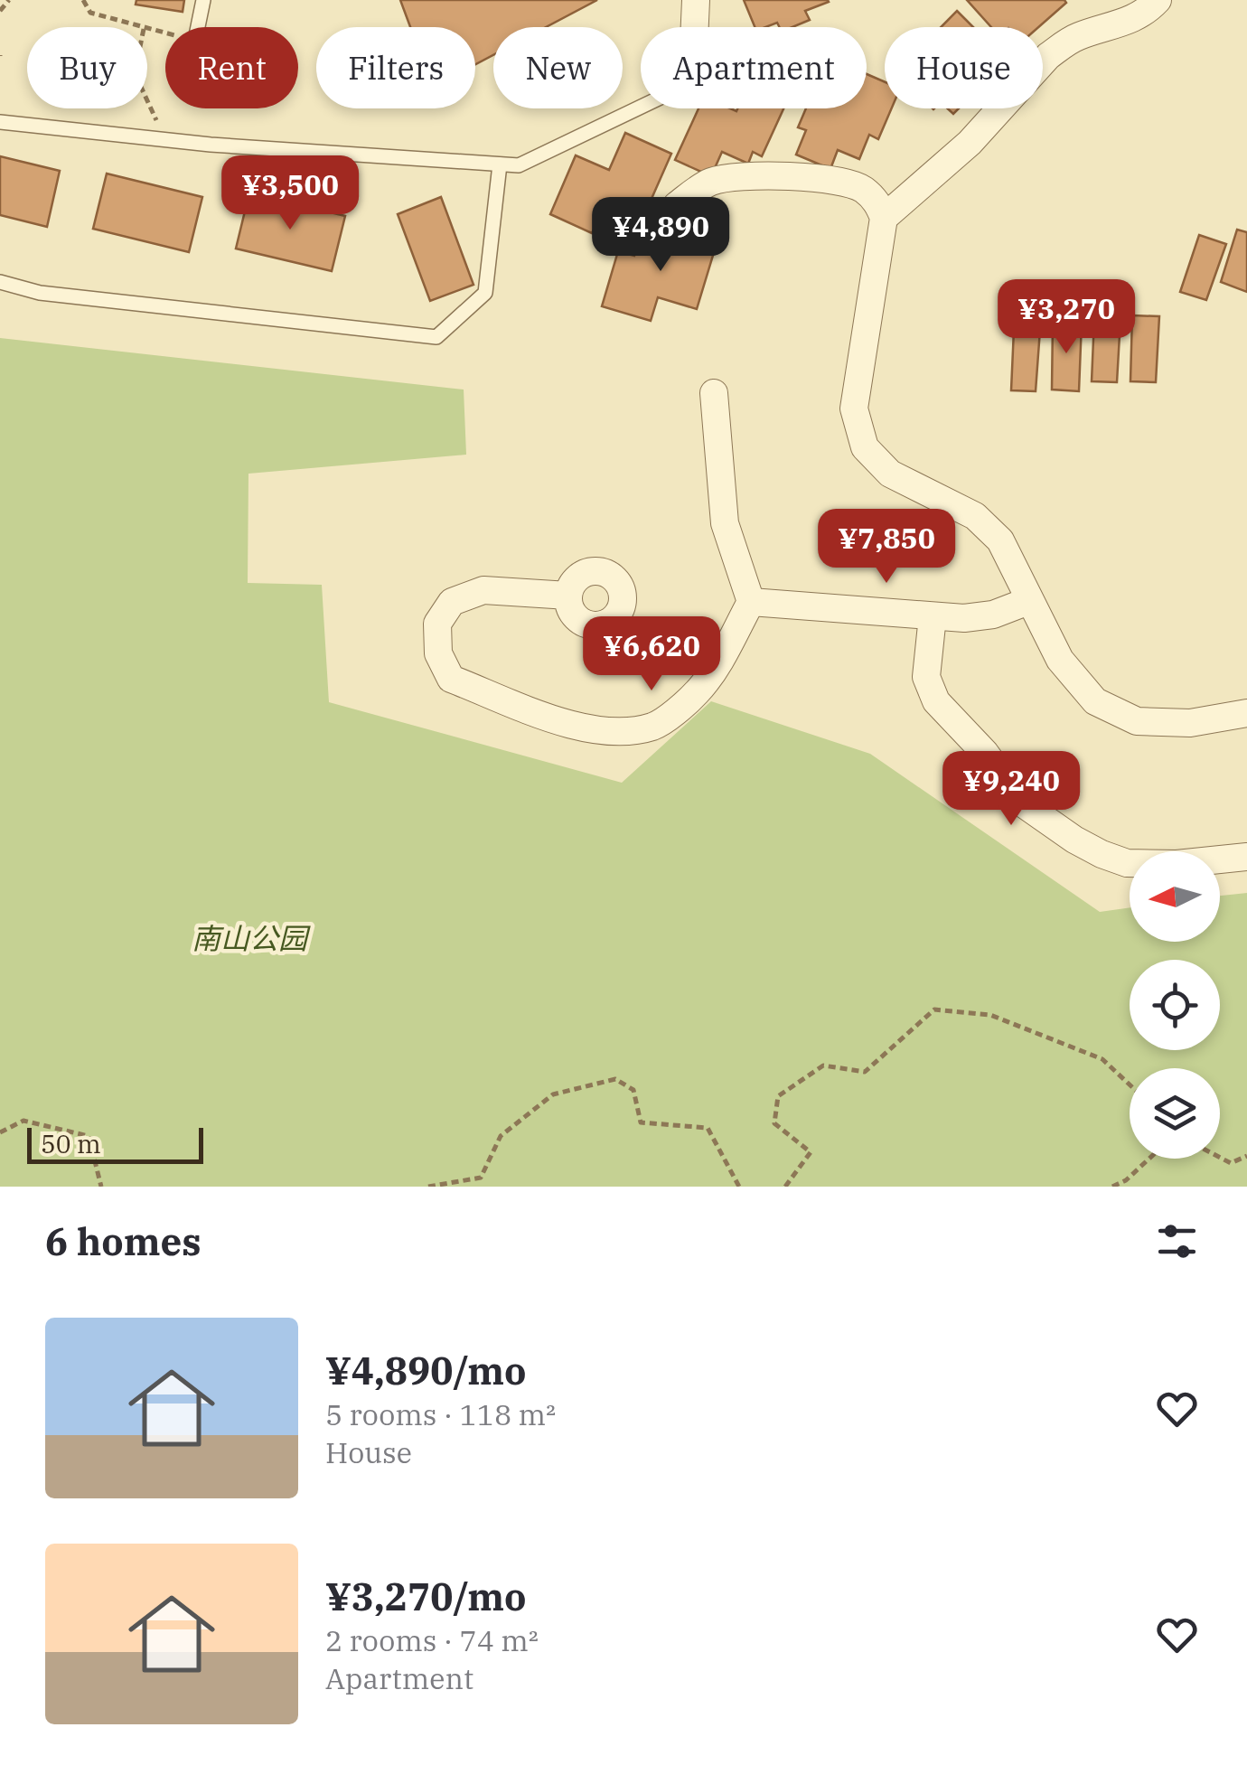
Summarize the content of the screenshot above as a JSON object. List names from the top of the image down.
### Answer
{
  "parks": ["南山公园"],
  "scale_bar": "50 m",
  "north": "left",
  "page": {
    "chip": [
      "Buy",
      "Rent",
      "Filters",
      "New",
      "Apartment",
      "House"
    ],
    "price": [
      "¥3,500",
      "¥4,890",
      "¥3,270",
      "¥7,850",
      "¥6,620",
      "¥9,240"
    ],
    "scale": "50 m",
    "heading": "6 homes",
    "list": [
      {
        "name": "¥4,890/mo",
        "note": "5 rooms · 118 m² · House"
      },
      {
        "name": "¥3,270/mo",
        "note": "2 rooms · 74 m² · Apartment"
      }
    ]
  }
}
